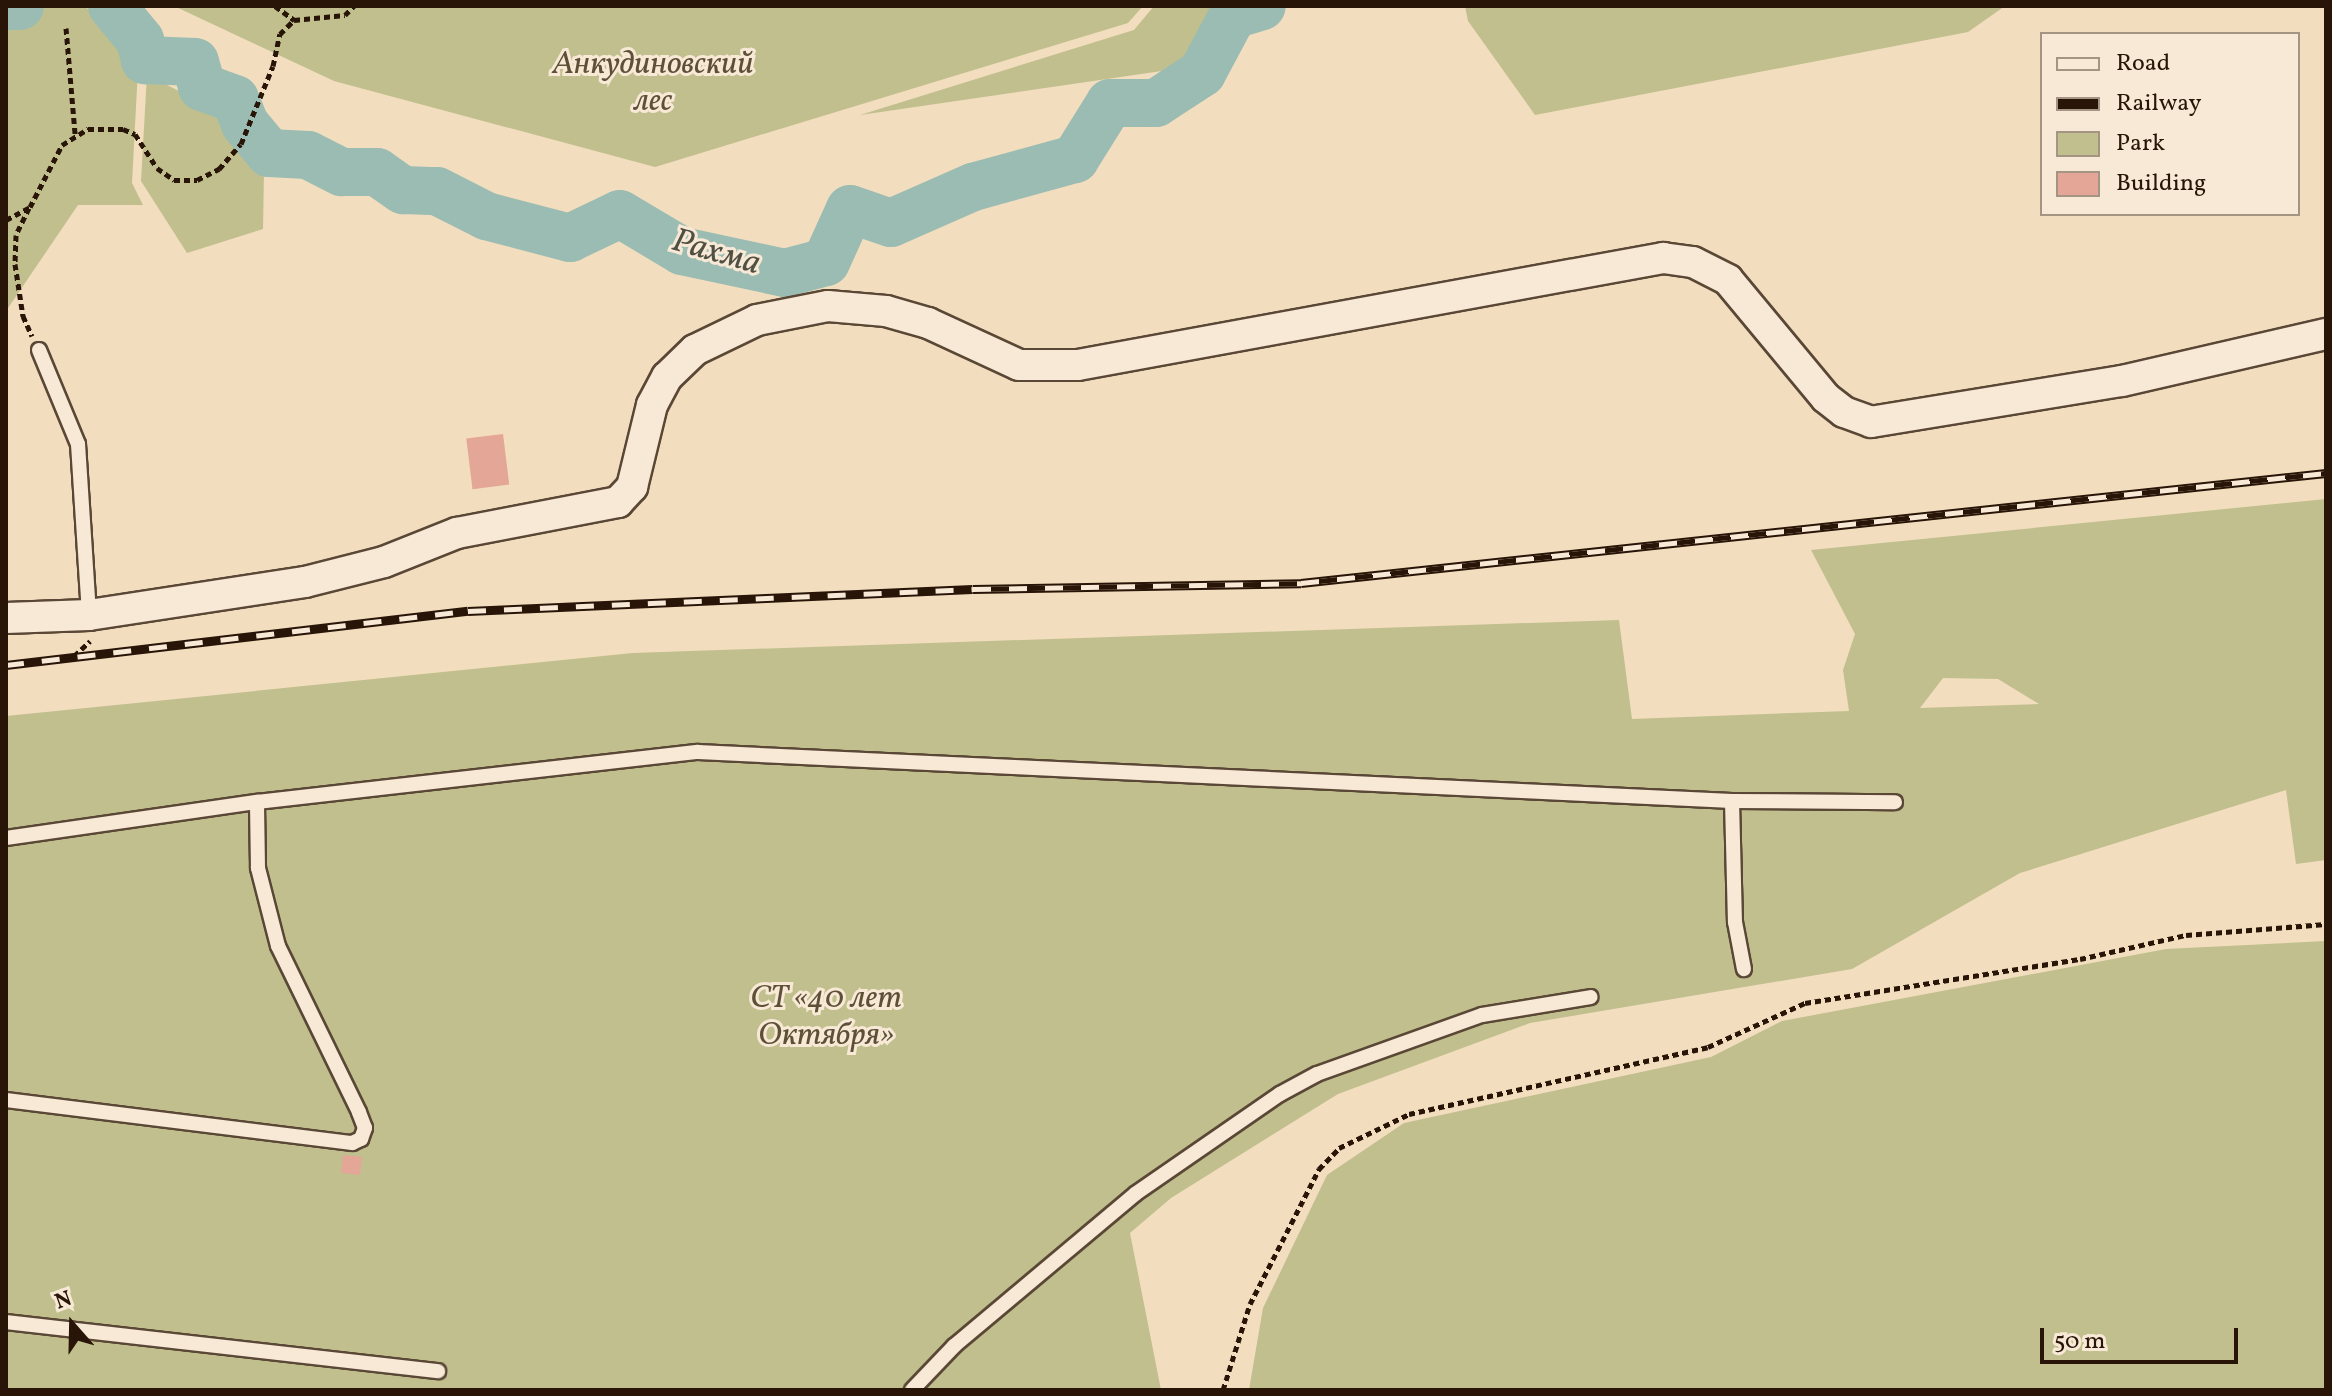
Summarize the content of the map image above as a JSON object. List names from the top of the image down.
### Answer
{
  "water": ["Рахма"],
  "parks": ["Анкудиновский лес", "СТ «40 лет Октября»"],
  "legend": [
    "Road",
    "Railway",
    "Park",
    "Building"
  ],
  "scale_bar": "50 m",
  "north": "top"
}
